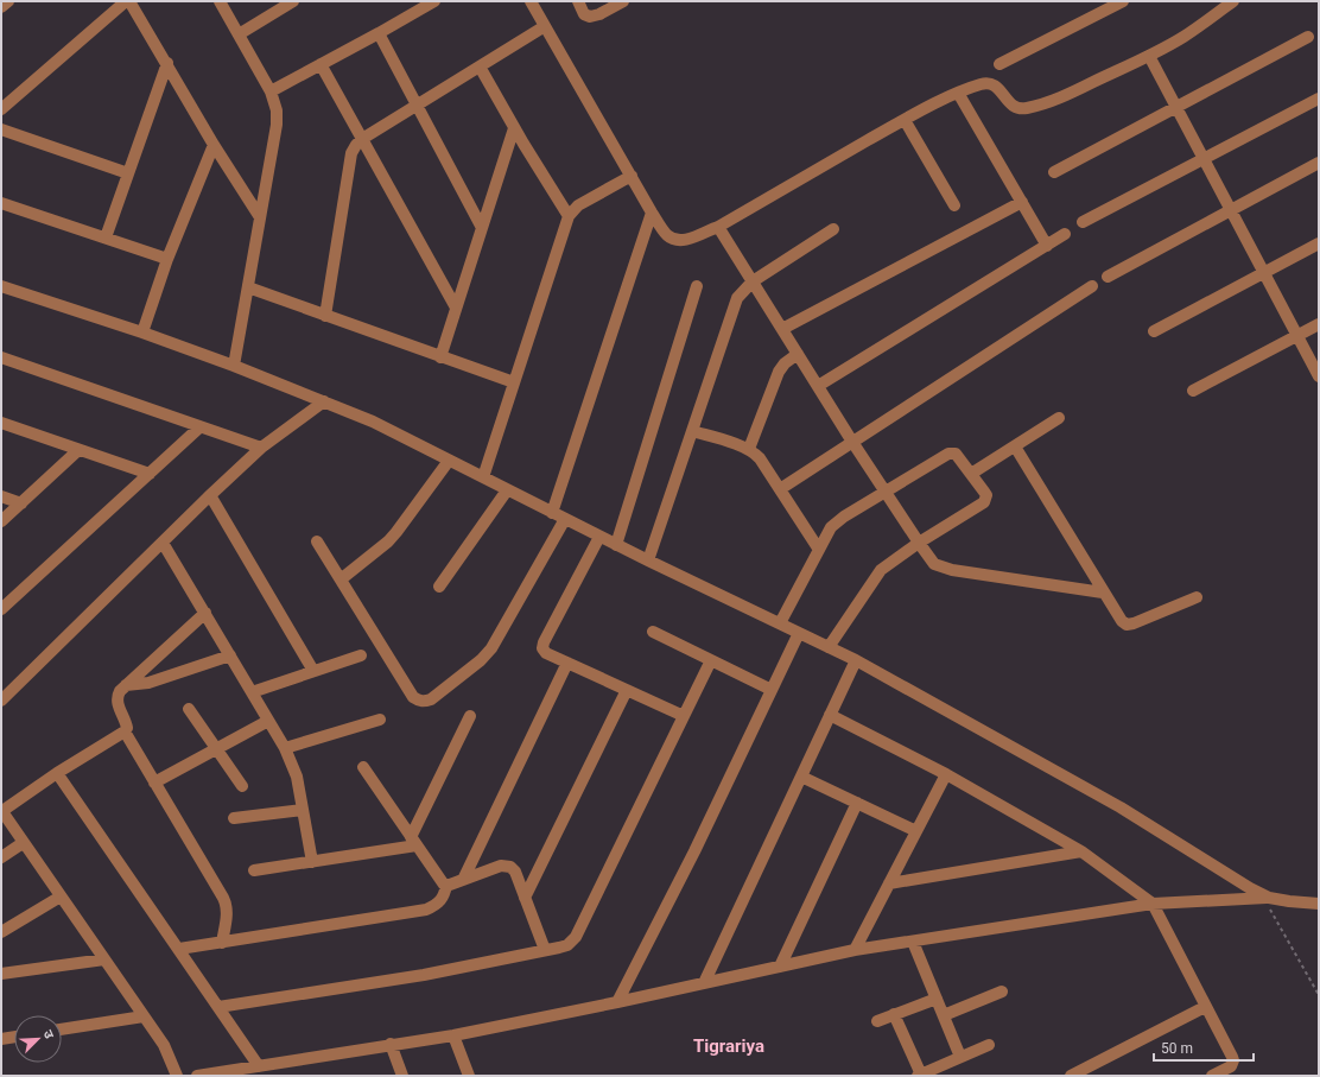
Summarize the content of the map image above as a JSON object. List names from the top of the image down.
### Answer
{
  "districts": ["Tigrariya"],
  "scale_bar": "50 m",
  "north": "top right"
}
